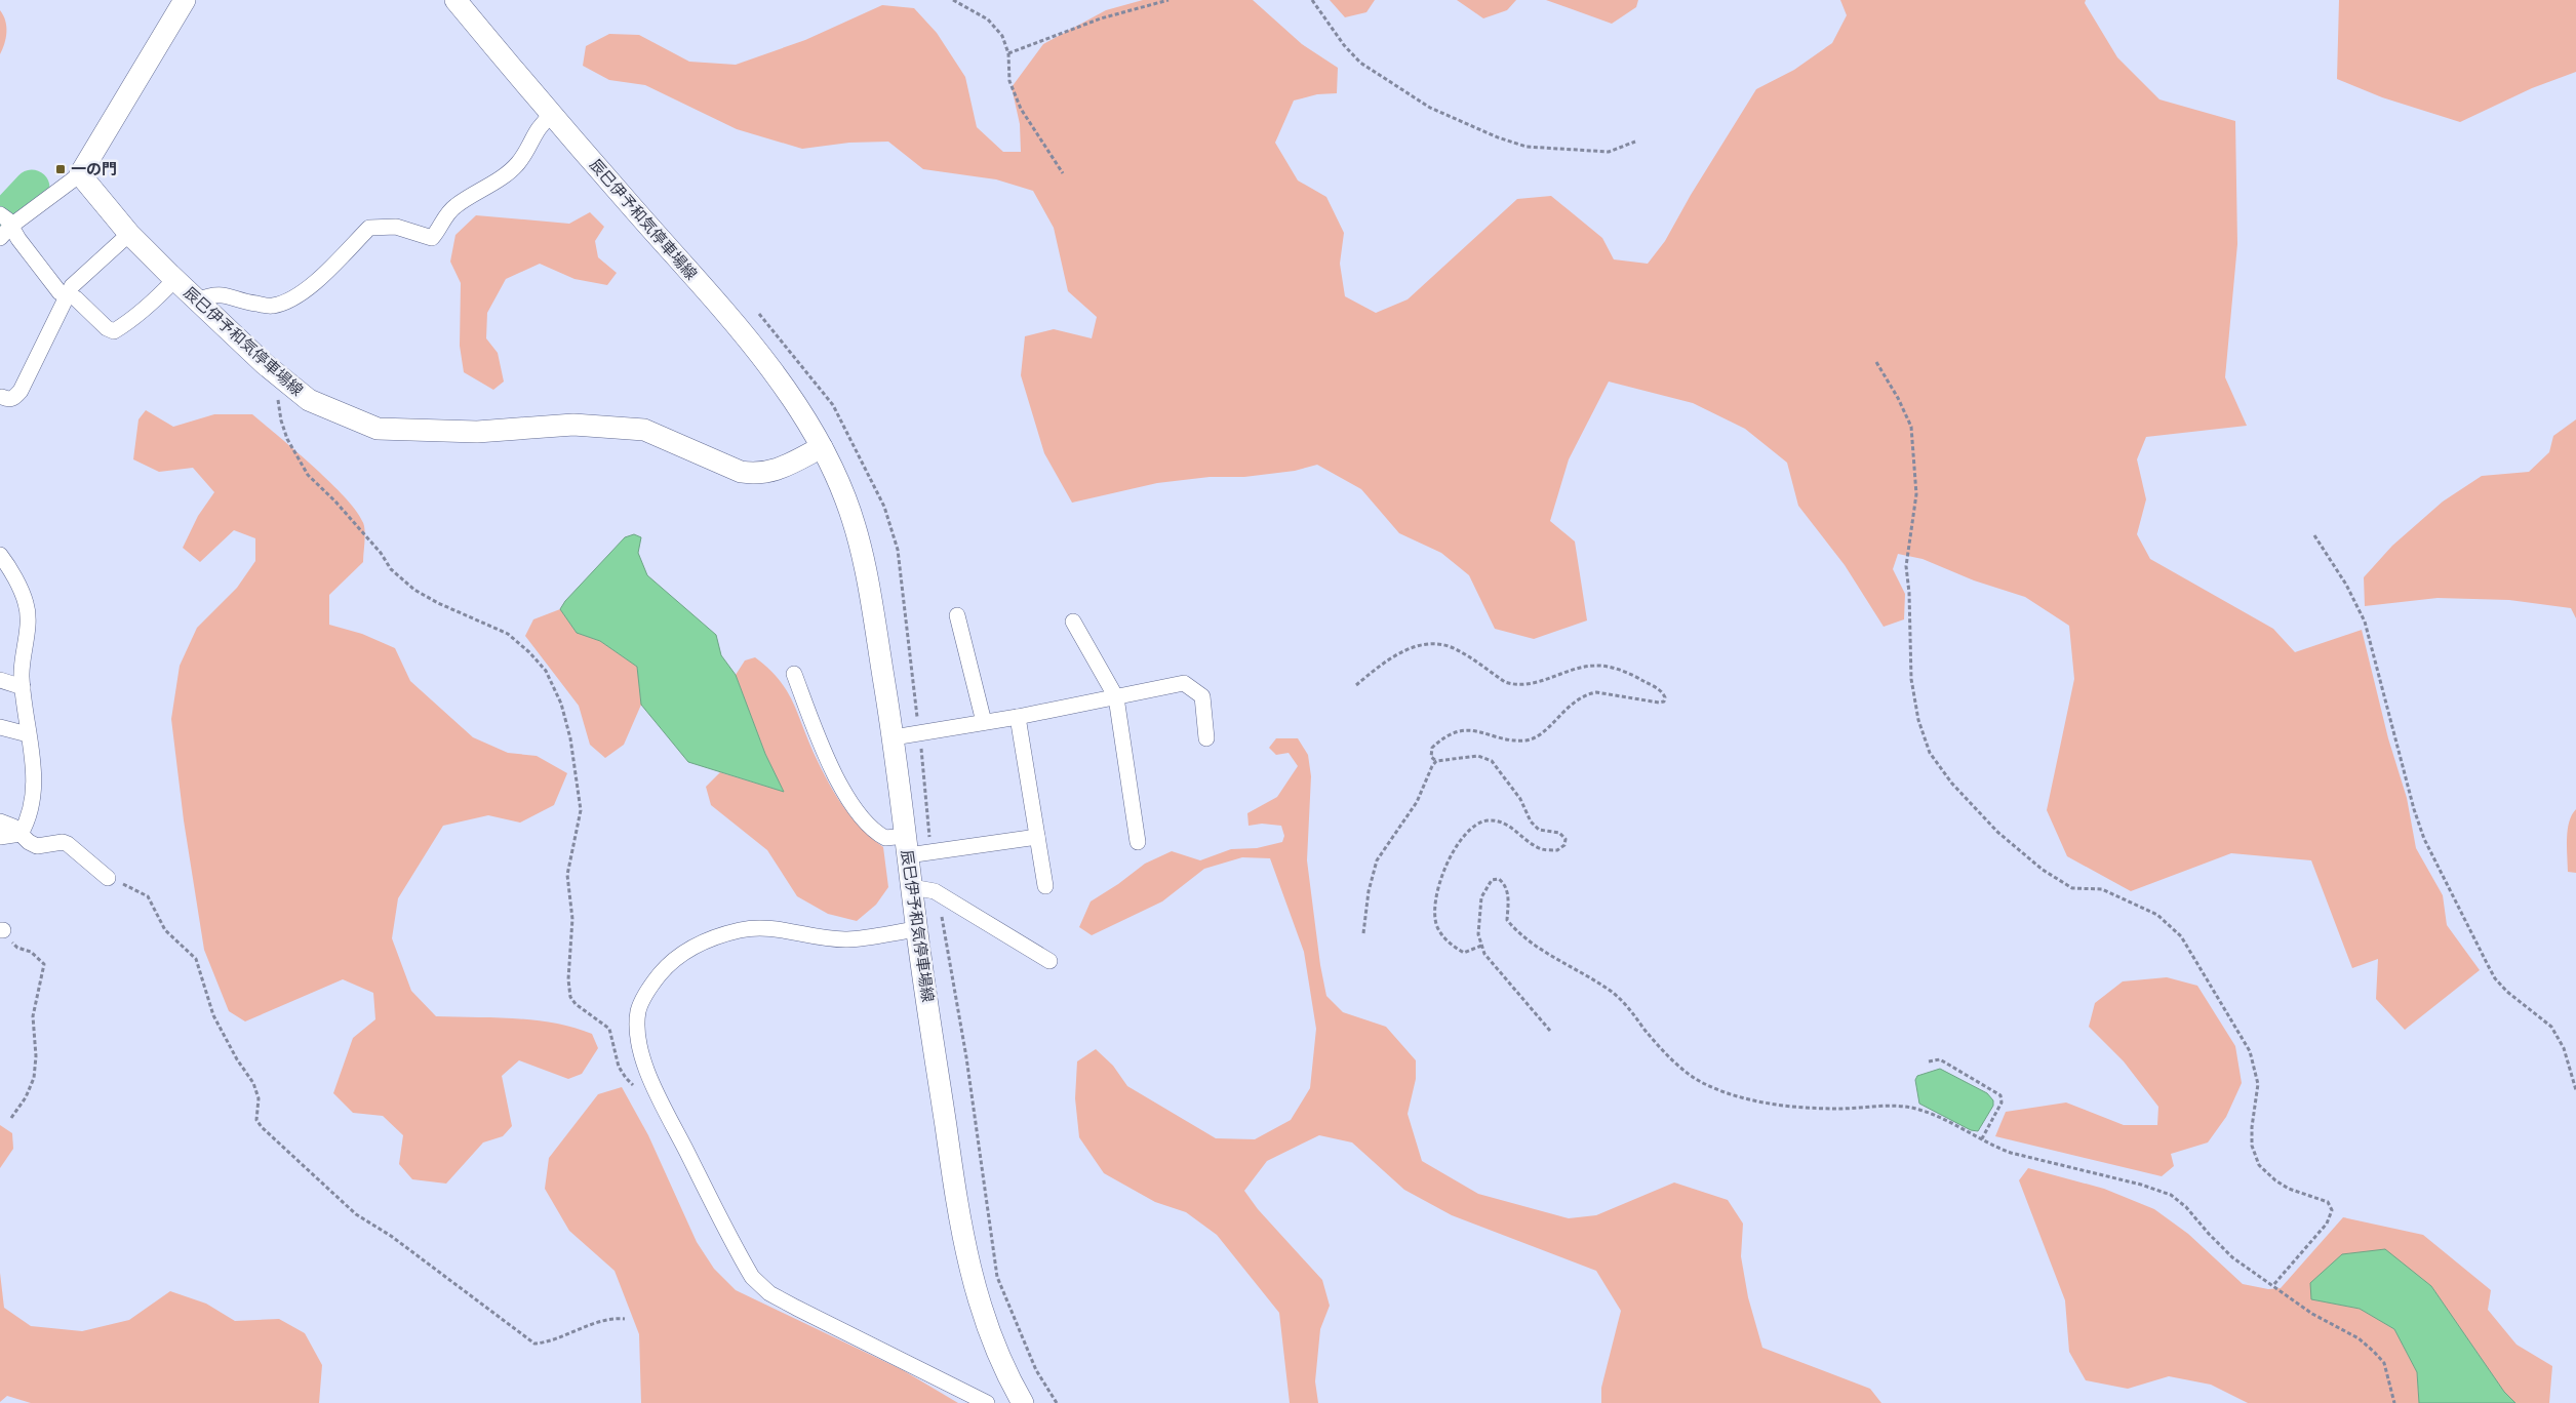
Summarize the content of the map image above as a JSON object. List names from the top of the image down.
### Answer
{
  "streets": {
    "main road": ["辰巳伊予和気停車場線"]
  },
  "places": {
    "transit": ["一の門"]
  }
}
